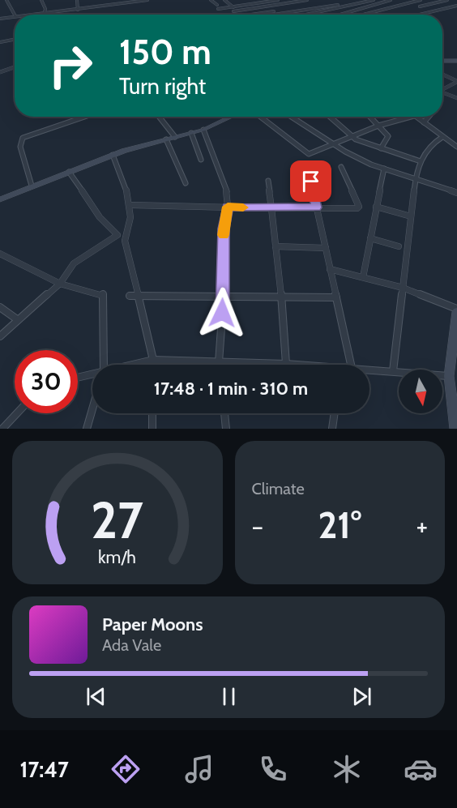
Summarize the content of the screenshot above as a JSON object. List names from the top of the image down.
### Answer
{
  "north": "bottom",
  "page": {
    "turn": ["150 m", "Turn right"],
    "limit": "30",
    "trip": "17:48 · 1 min · 310 m",
    "tile": "Climate",
    "heat": ["−", "21°", "+"],
    "song": ["Paper Moons", "Ada Vale"],
    "tabs": "17:47",
    "gauge": ["27", "km/h"]
  }
}
